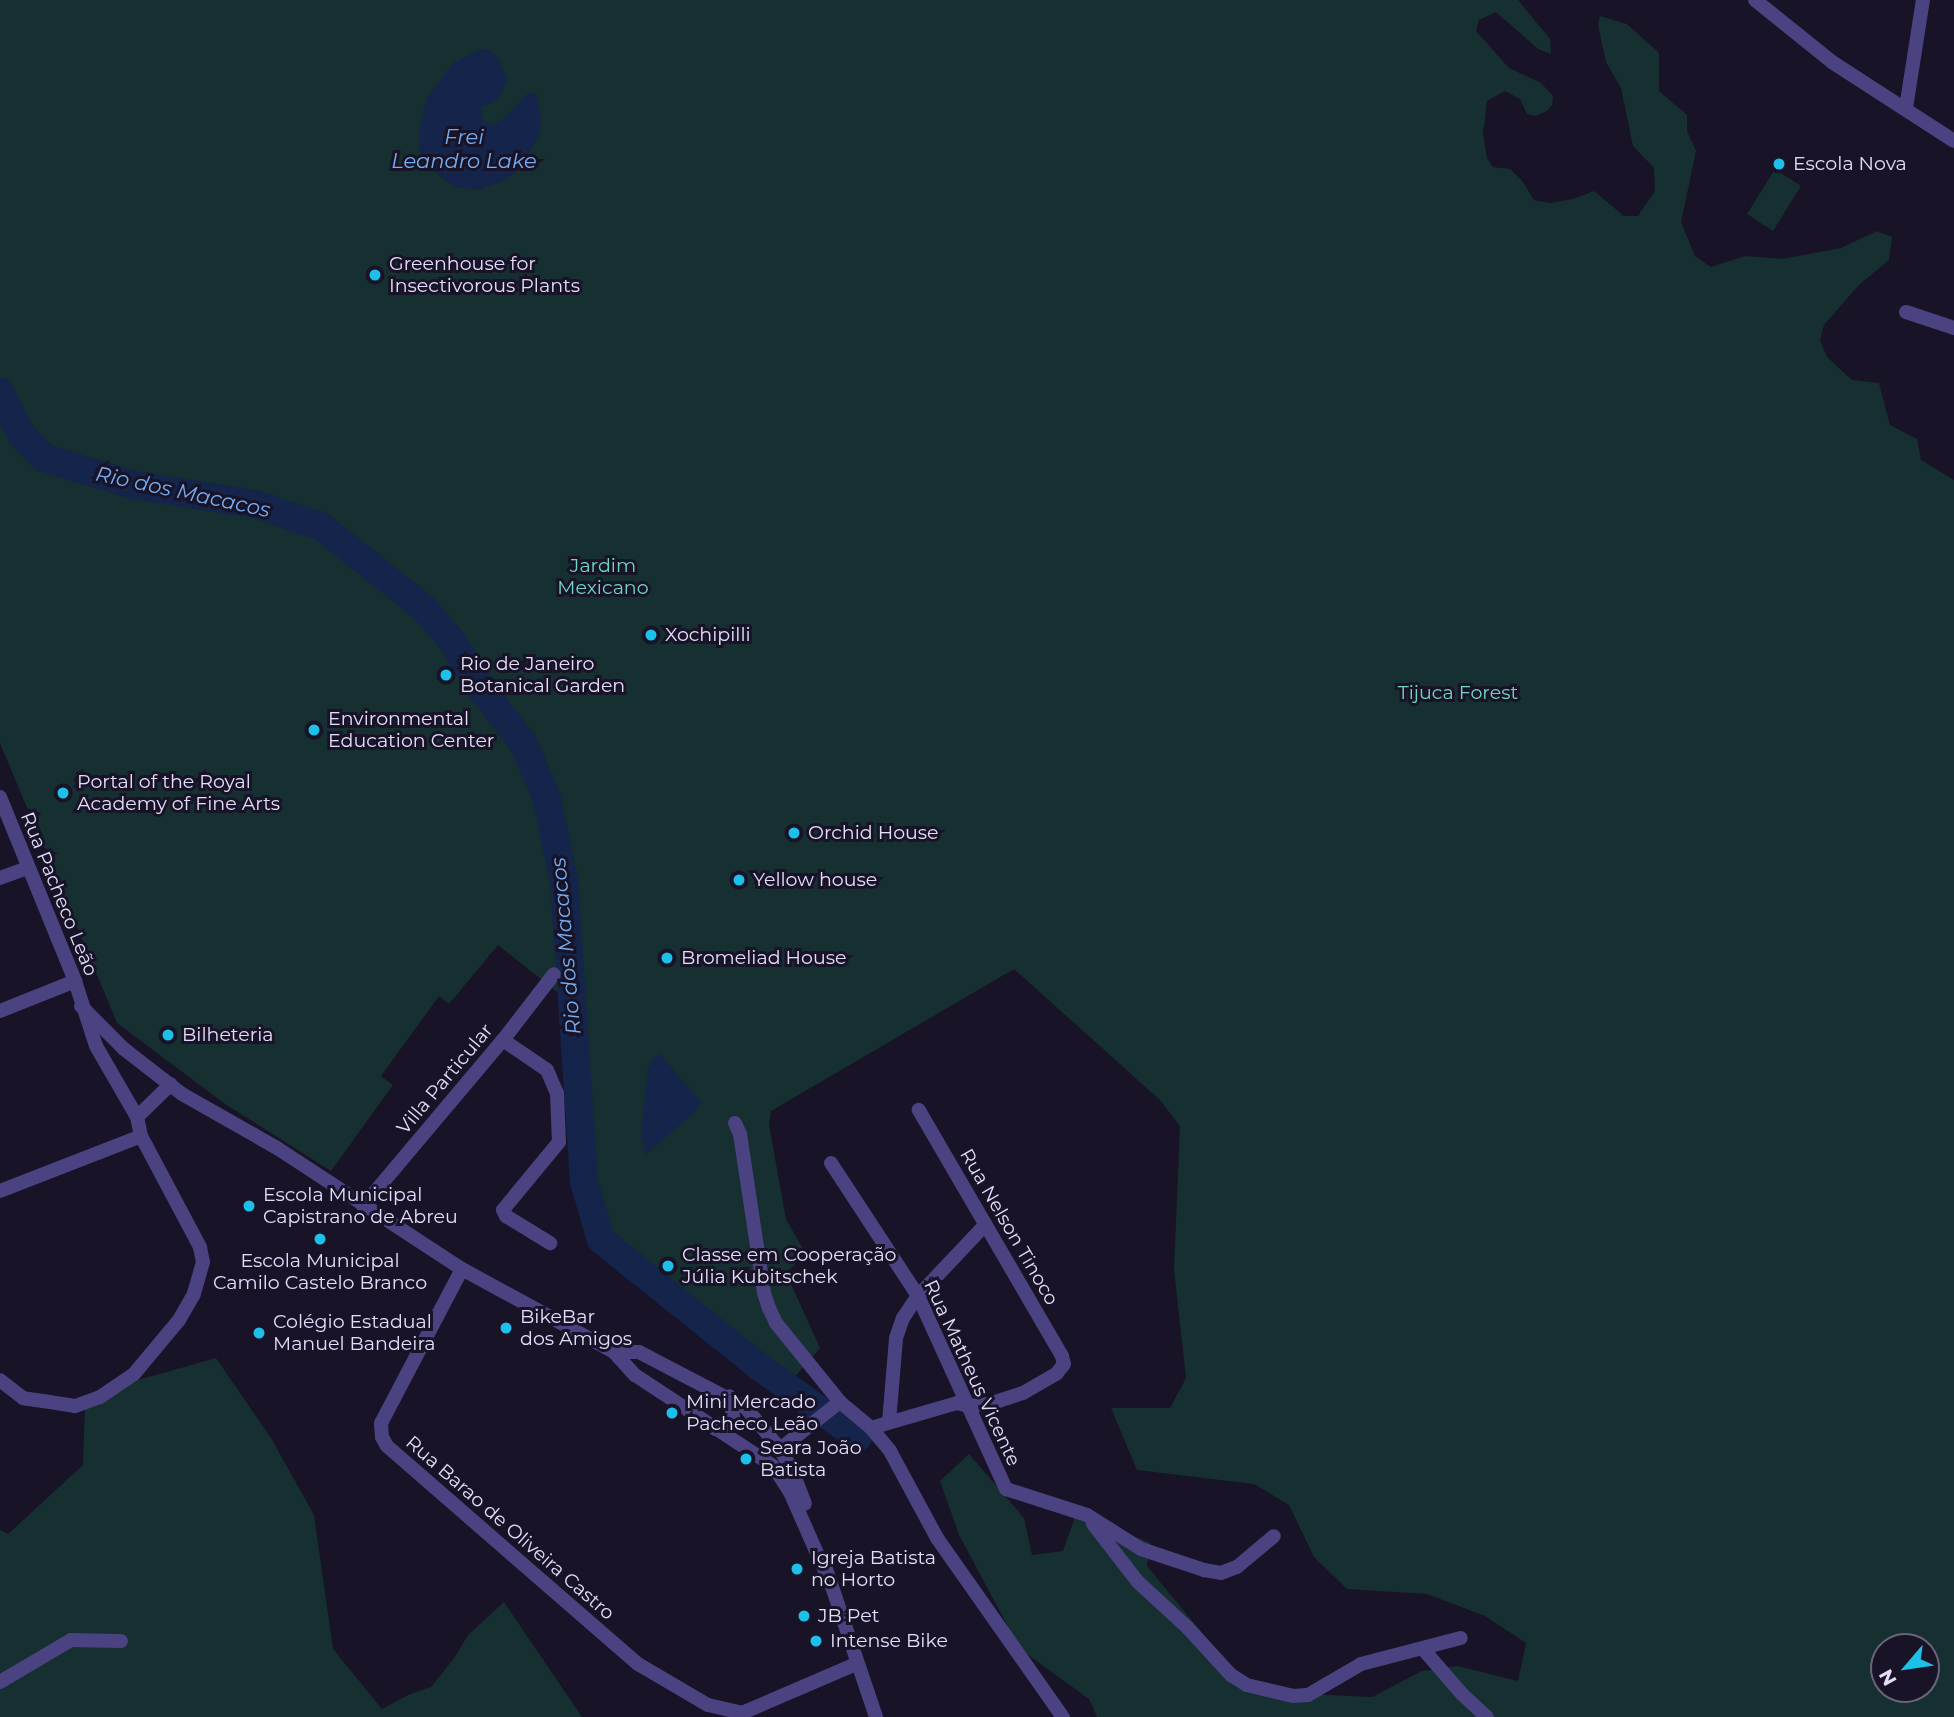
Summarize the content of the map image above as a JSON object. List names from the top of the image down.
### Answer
{
  "streets": {
    "street": [
      "Rua Pacheco Leão",
      "Villa Particular",
      "Rua Nelson Tinoco",
      "Rua Matheus Vicente",
      "Rua Barao de Oliveira Castro"
    ]
  },
  "crossings": [
    ["Rua Pacheco Leão", "Villa Particular"],
    ["Rua Pacheco Leão", "Rua Barao de Oliveira Castro"],
    ["Rua Nelson Tinoco", "Rua Matheus Vicente"]
  ],
  "water": ["Frei Leandro Lake", "Rio dos Macacos"],
  "parks": ["Jardim Mexicano", "Tijuca Forest"],
  "places": [
    "Escola Nova",
    "Greenhouse for Insectivorous Plants",
    "Xochipilli",
    "Rio de Janeiro Botanical Garden",
    "Environmental Education Center",
    "Portal of the Royal Academy of Fine Arts",
    "Orchid House",
    "Yellow house",
    "Bromeliad House",
    "Bilheteria",
    "Escola Municipal Capistrano de Abreu",
    "Escola Municipal Camilo Castelo Branco",
    "Classe em Cooperação Júlia Kubitschek",
    "BikeBar dos Amigos",
    "Colégio Estadual Manuel Bandeira",
    "Mini Mercado Pacheco Leão",
    "Seara João Batista",
    "Igreja Batista no Horto",
    "JB Pet",
    "Intense Bike"
  ],
  "north": "bottom left"
}
